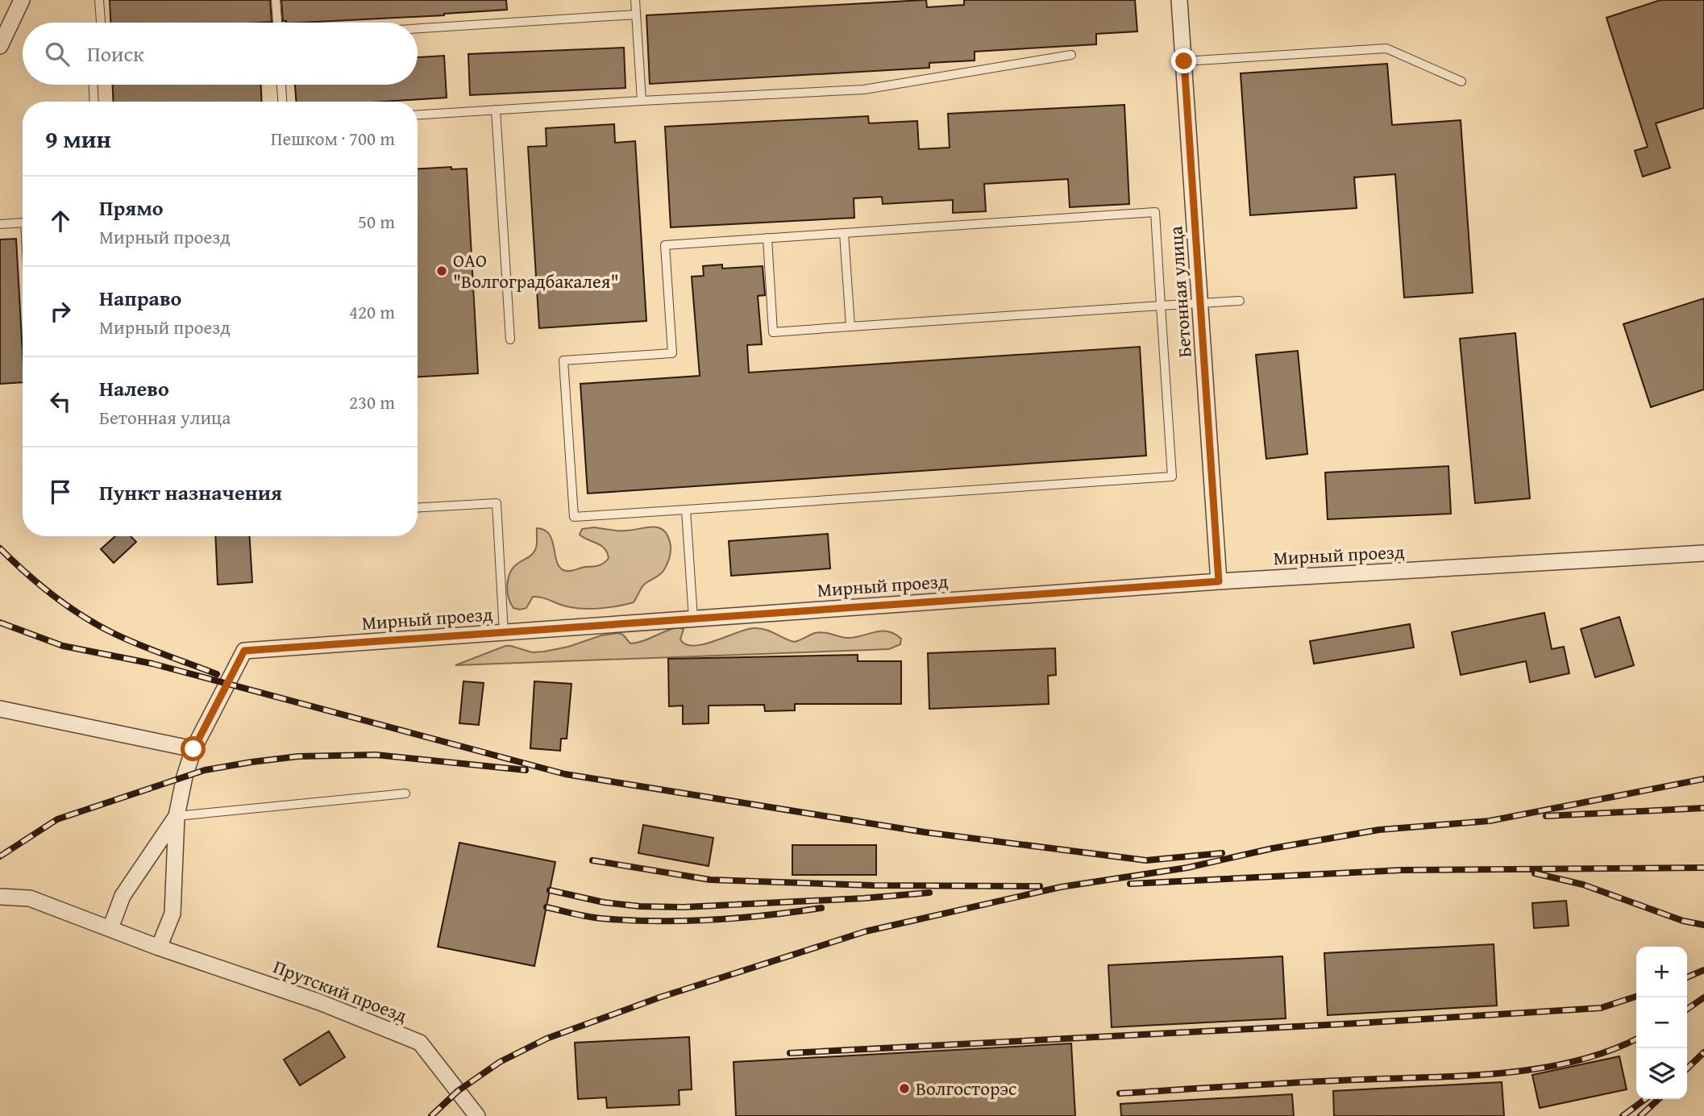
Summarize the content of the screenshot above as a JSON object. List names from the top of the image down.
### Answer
{
  "streets": {
    "street": ["Бетонная улица", "Мирный проезд", "Прутский проезд"]
  },
  "crossings": [
    ["Бетонная улица", "Мирный проезд"]
  ],
  "places": ["ОАО \"Волгоградбакалея\"", "Волгосторэс"],
  "page": {
    "search": "Поиск",
    "heading": ["9 мин", "Пешком · 700 m"],
    "list": [
      ["Прямо", "Мирный проезд", "50 m"],
      ["Направо", "Мирный проезд", "420 m"],
      ["Налево", "Бетонная улица", "230 m"],
      "Пункт назначения"
    ],
    "map_buttons": ["+", "−"]
  }
}
